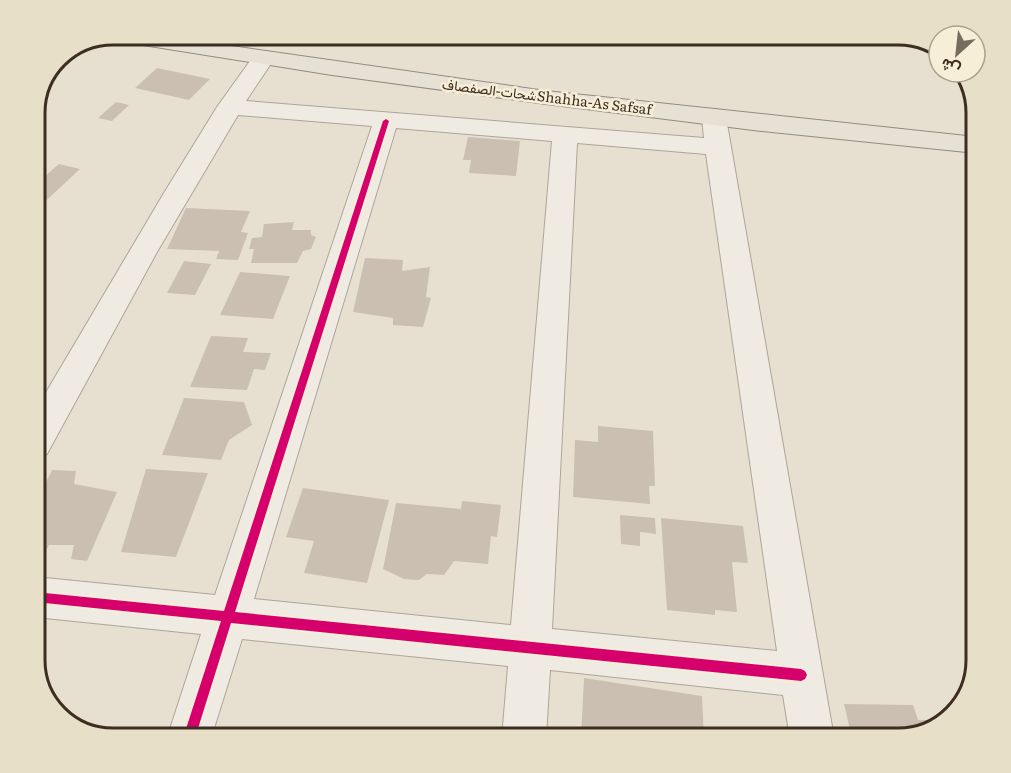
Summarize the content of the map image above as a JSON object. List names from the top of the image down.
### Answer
{
  "streets": {
    "main road": ["شحات-الصفصافShahha-As Safsaf"]
  },
  "north": "bottom left"
}
